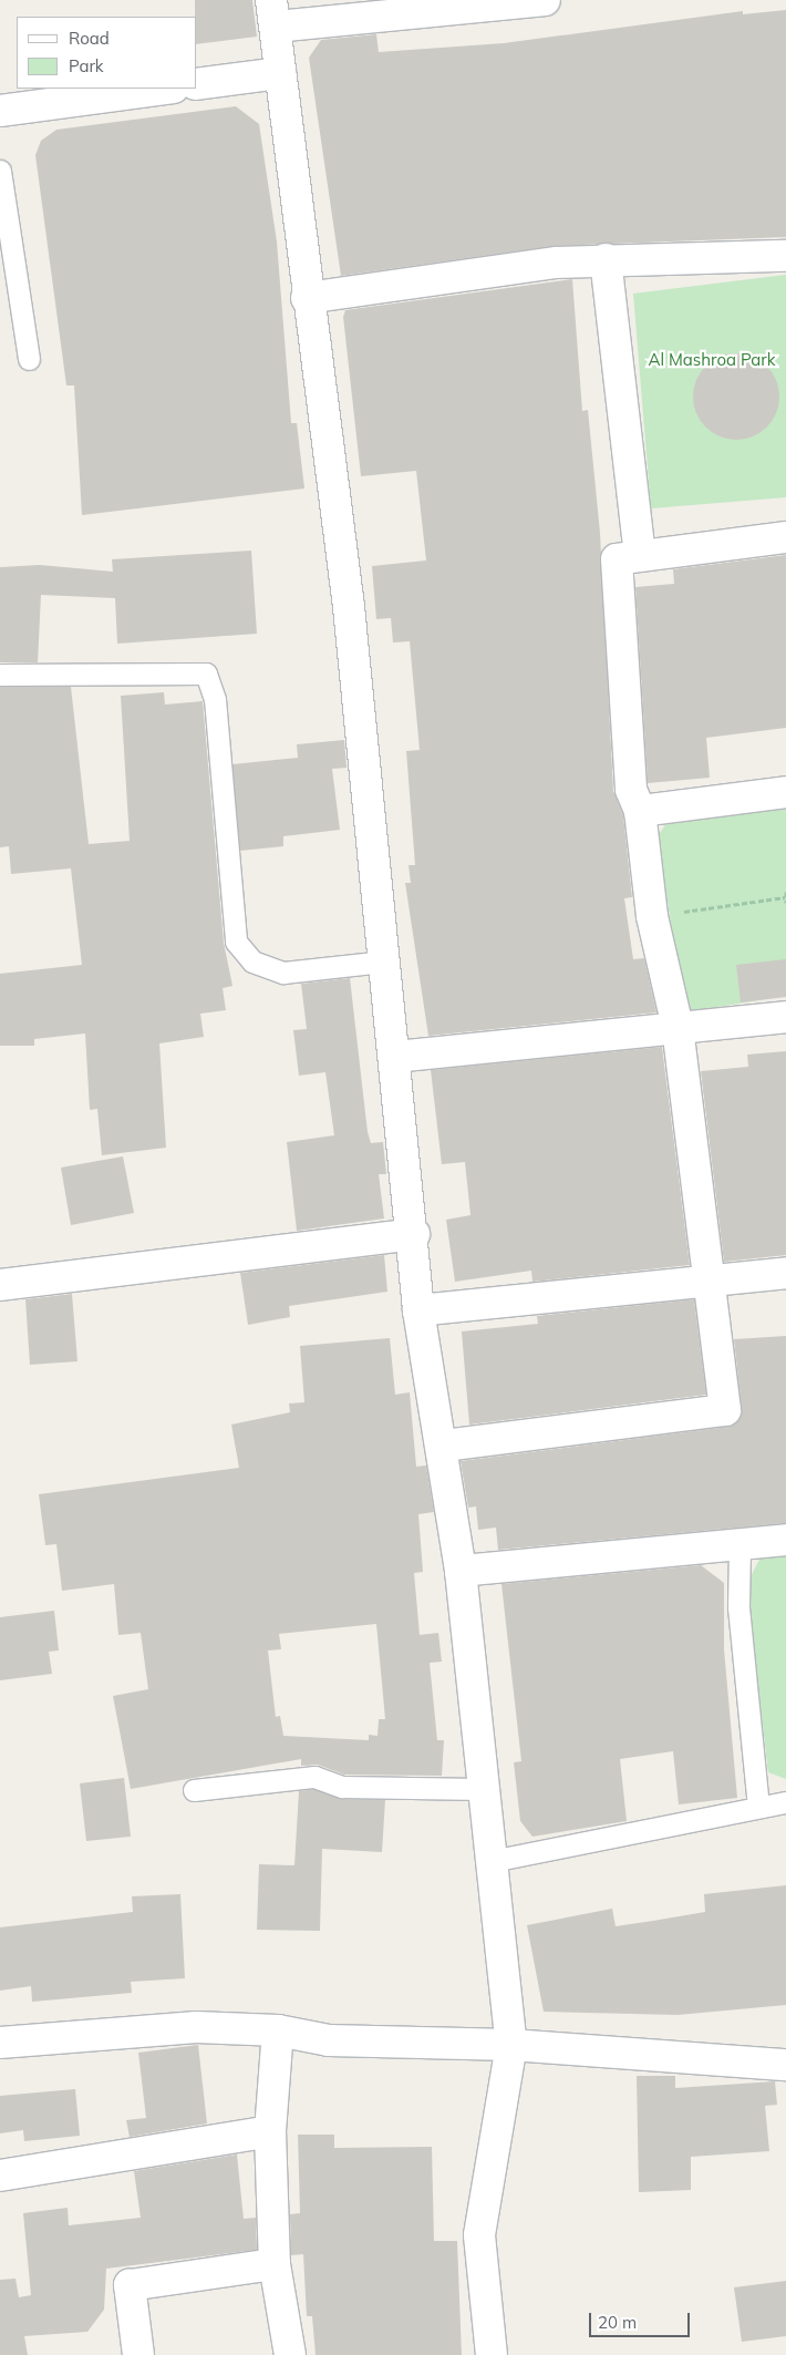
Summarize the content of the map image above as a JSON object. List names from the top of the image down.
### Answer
{
  "parks": ["Al Mashroa Park"],
  "legend": ["Road", "Park"],
  "scale_bar": "20 m"
}
